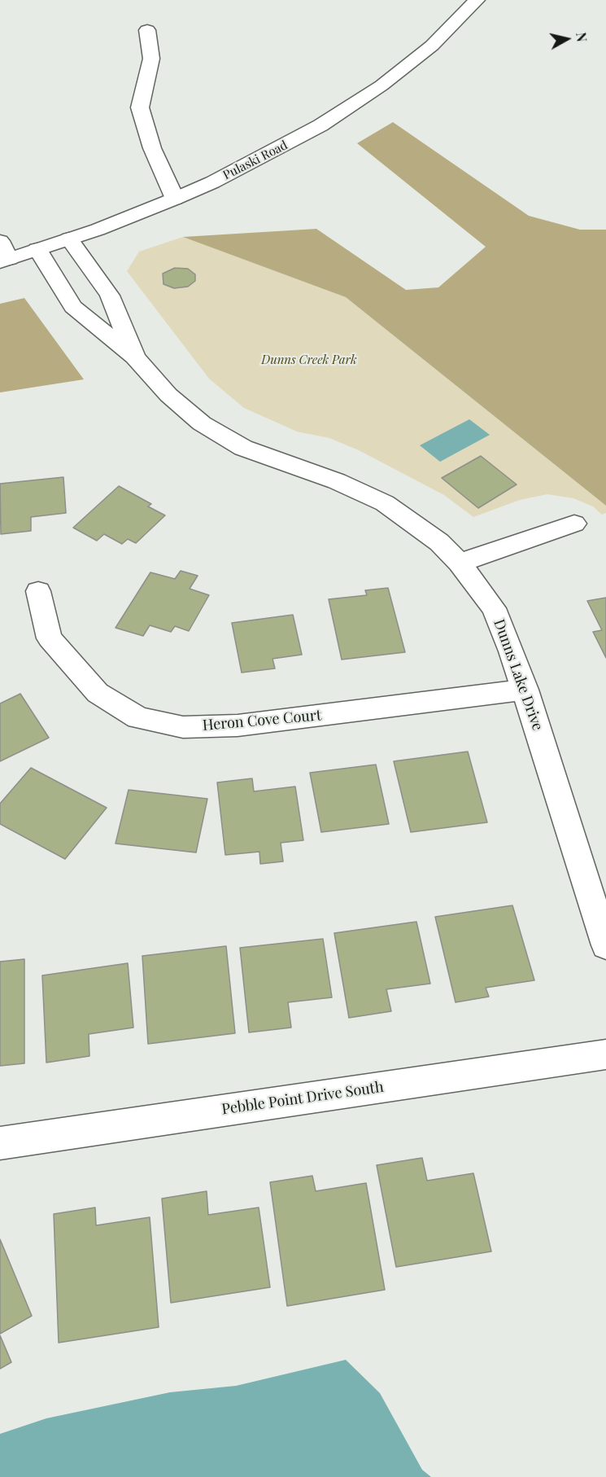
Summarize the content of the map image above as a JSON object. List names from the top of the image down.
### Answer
{
  "streets": {
    "street": [
      "Pulaski Road",
      "Dunns Lake Drive",
      "Heron Cove Court",
      "Pebble Point Drive South"
    ]
  },
  "crossings": [
    ["Dunns Lake Drive", "Heron Cove Court"]
  ],
  "parks": ["Dunns Creek Park"],
  "north": "right"
}
